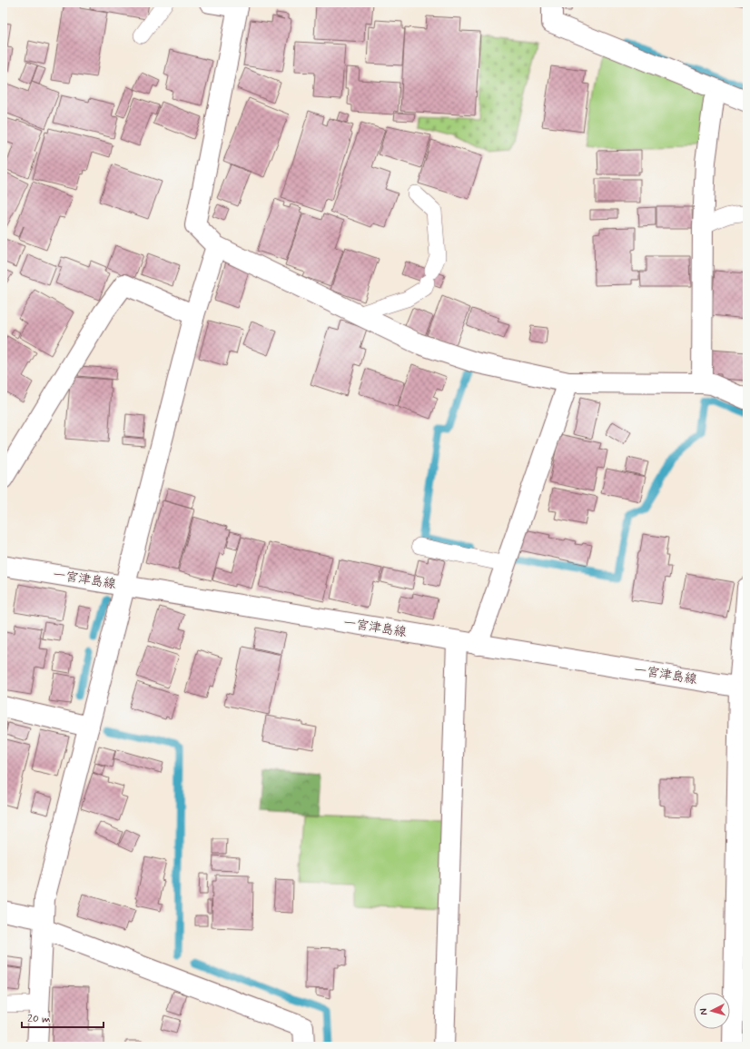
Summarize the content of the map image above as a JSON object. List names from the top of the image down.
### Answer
{
  "streets": {
    "street": ["一宮津島線"]
  },
  "scale_bar": "20 m",
  "north": "left"
}
